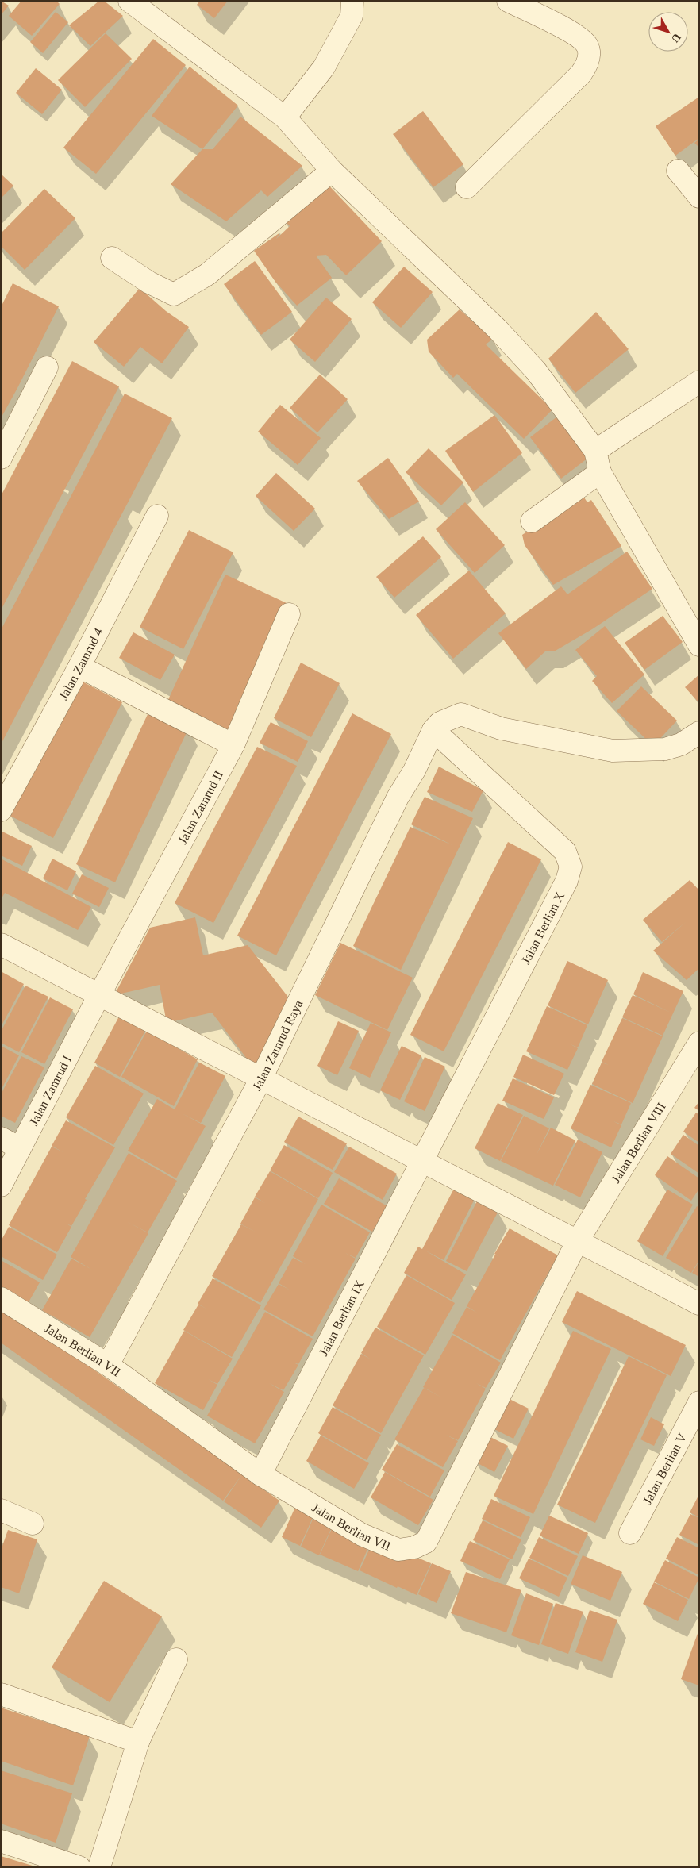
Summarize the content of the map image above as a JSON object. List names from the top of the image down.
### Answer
{
  "streets": {
    "street": [
      "Jalan Zamrud 4",
      "Jalan Zamrud II",
      "Jalan Berlian X",
      "Jalan Zamrud Raya",
      "Jalan Zamrud I",
      "Jalan Berlian VIII",
      "Jalan Berlian IX",
      "Jalan Berlian VII",
      "Jalan Berlian V"
    ]
  },
  "crossings": [
    ["Jalan Zamrud II", "Jalan Zamrud I"],
    ["Jalan Berlian X", "Jalan Zamrud Raya"],
    ["Jalan Berlian X", "Jalan Berlian IX"],
    ["Jalan Zamrud Raya", "Jalan Berlian VII"],
    ["Jalan Berlian VIII", "Jalan Berlian VII"],
    ["Jalan Berlian IX", "Jalan Berlian VII"]
  ],
  "north": "bottom right"
}
